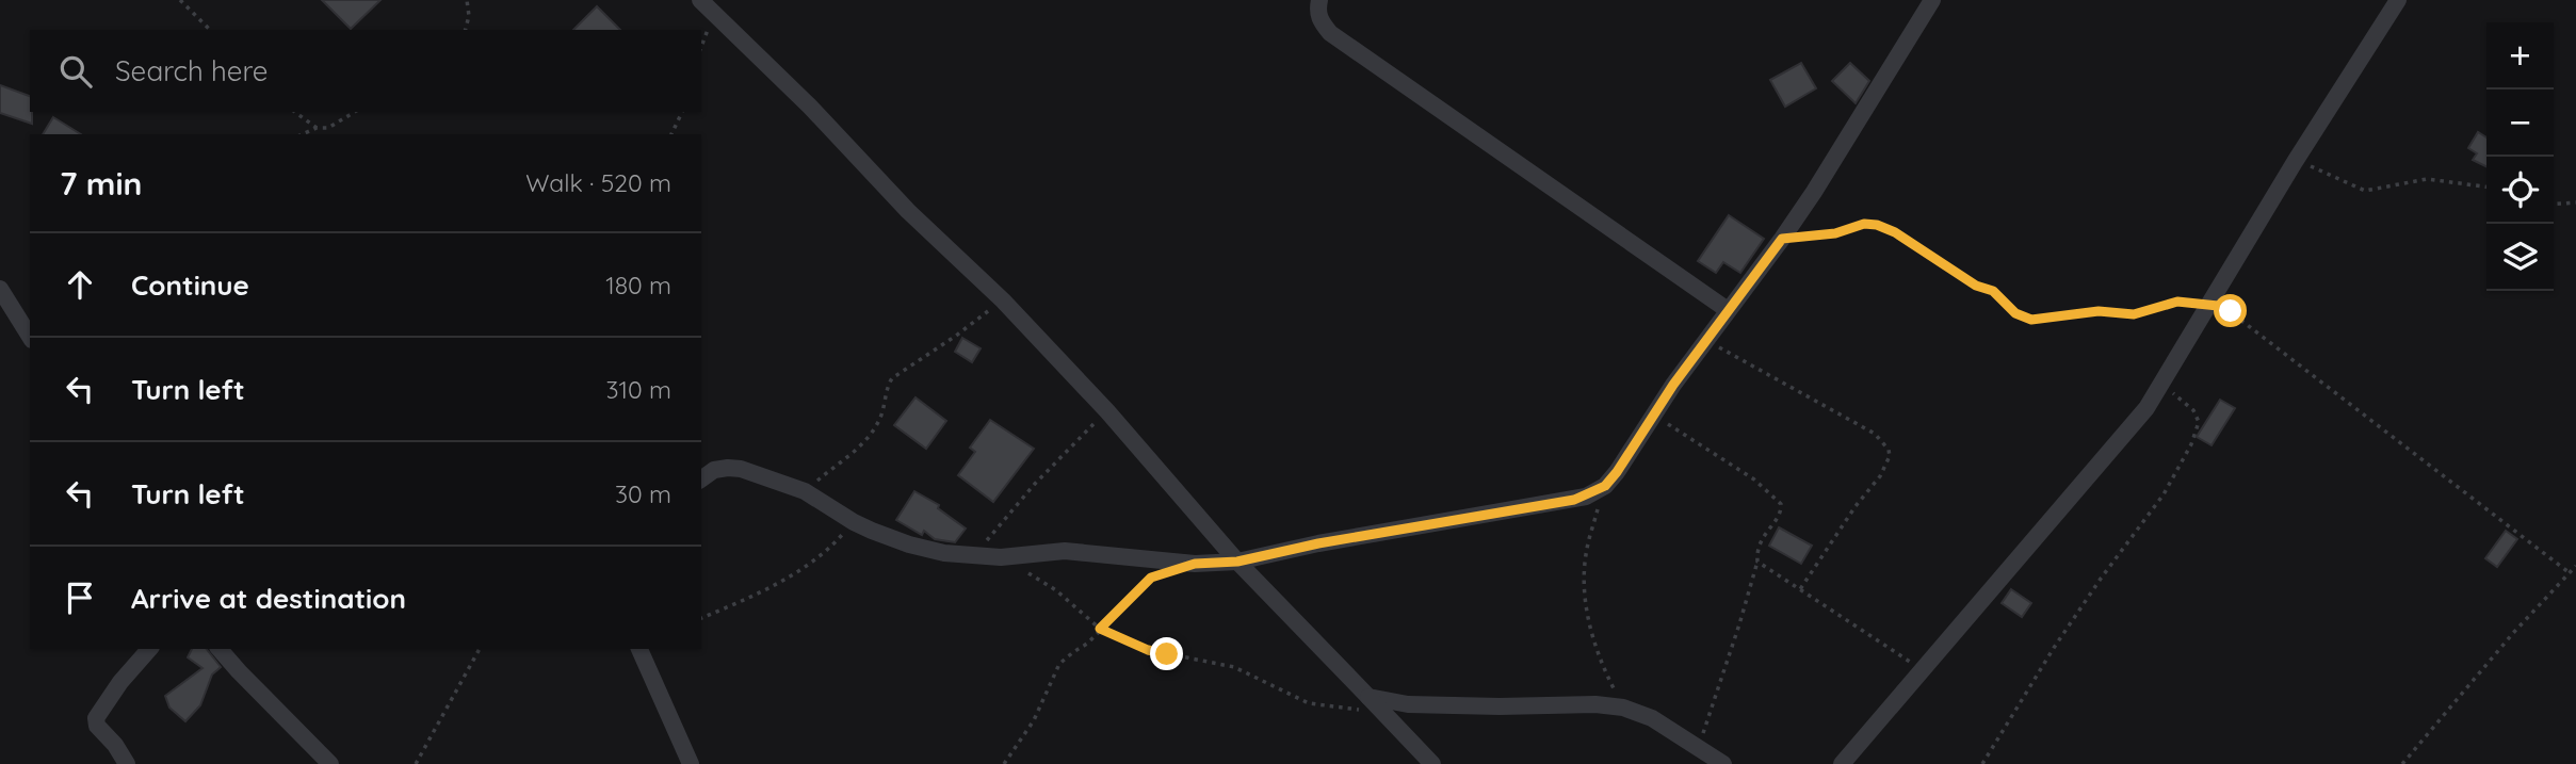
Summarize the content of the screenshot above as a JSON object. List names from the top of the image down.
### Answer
{
  "page": {
    "map_buttons": ["+", "−"],
    "search": "Search here",
    "heading": ["7 min", "Walk · 520 m"],
    "list": [
      ["Continue", "180 m"],
      ["Turn left", "310 m"],
      ["Turn left", "30 m"],
      "Arrive at destination"
    ]
  }
}
